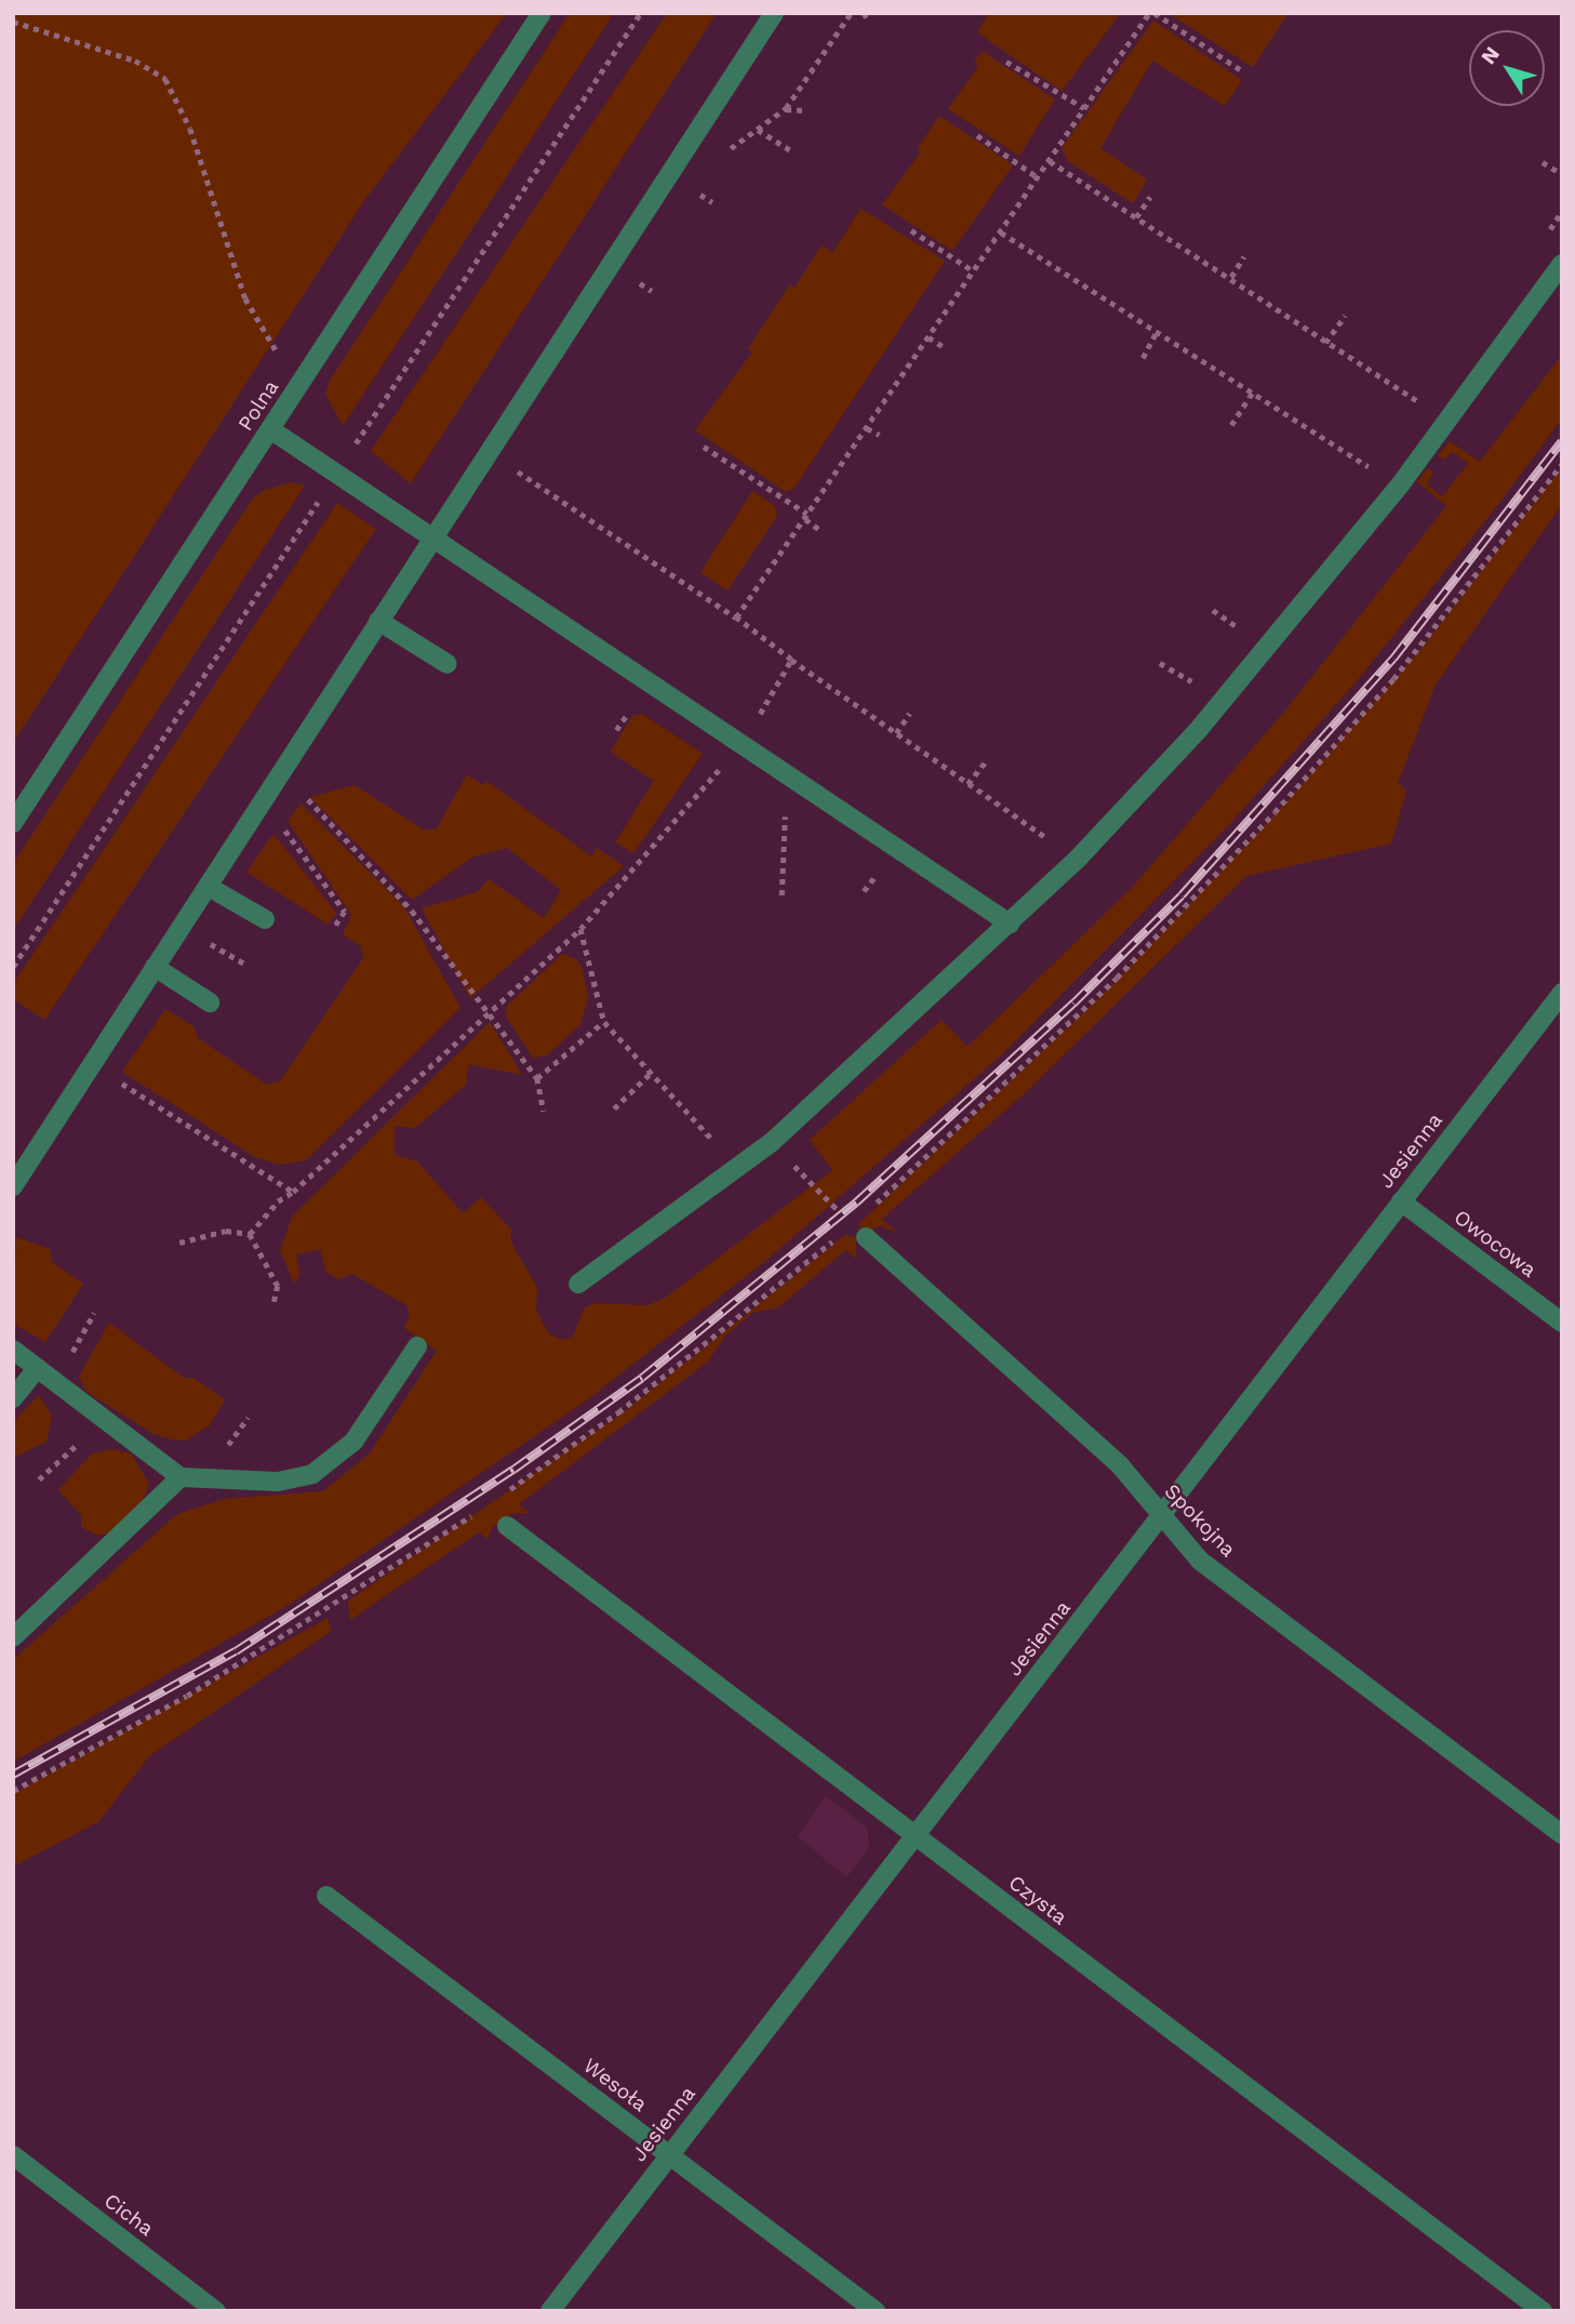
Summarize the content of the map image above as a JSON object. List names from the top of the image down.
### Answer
{
  "streets": {
    "street": [
      "Polna",
      "Jesienna",
      "Owocowa",
      "Spokojna",
      "Czysta",
      "Wesoła",
      "Cicha"
    ]
  },
  "crossings": [
    ["Jesienna", "Owocowa"],
    ["Jesienna", "Spokojna"],
    ["Jesienna", "Czysta"],
    ["Jesienna", "Wesoła"]
  ],
  "north": "top left"
}
